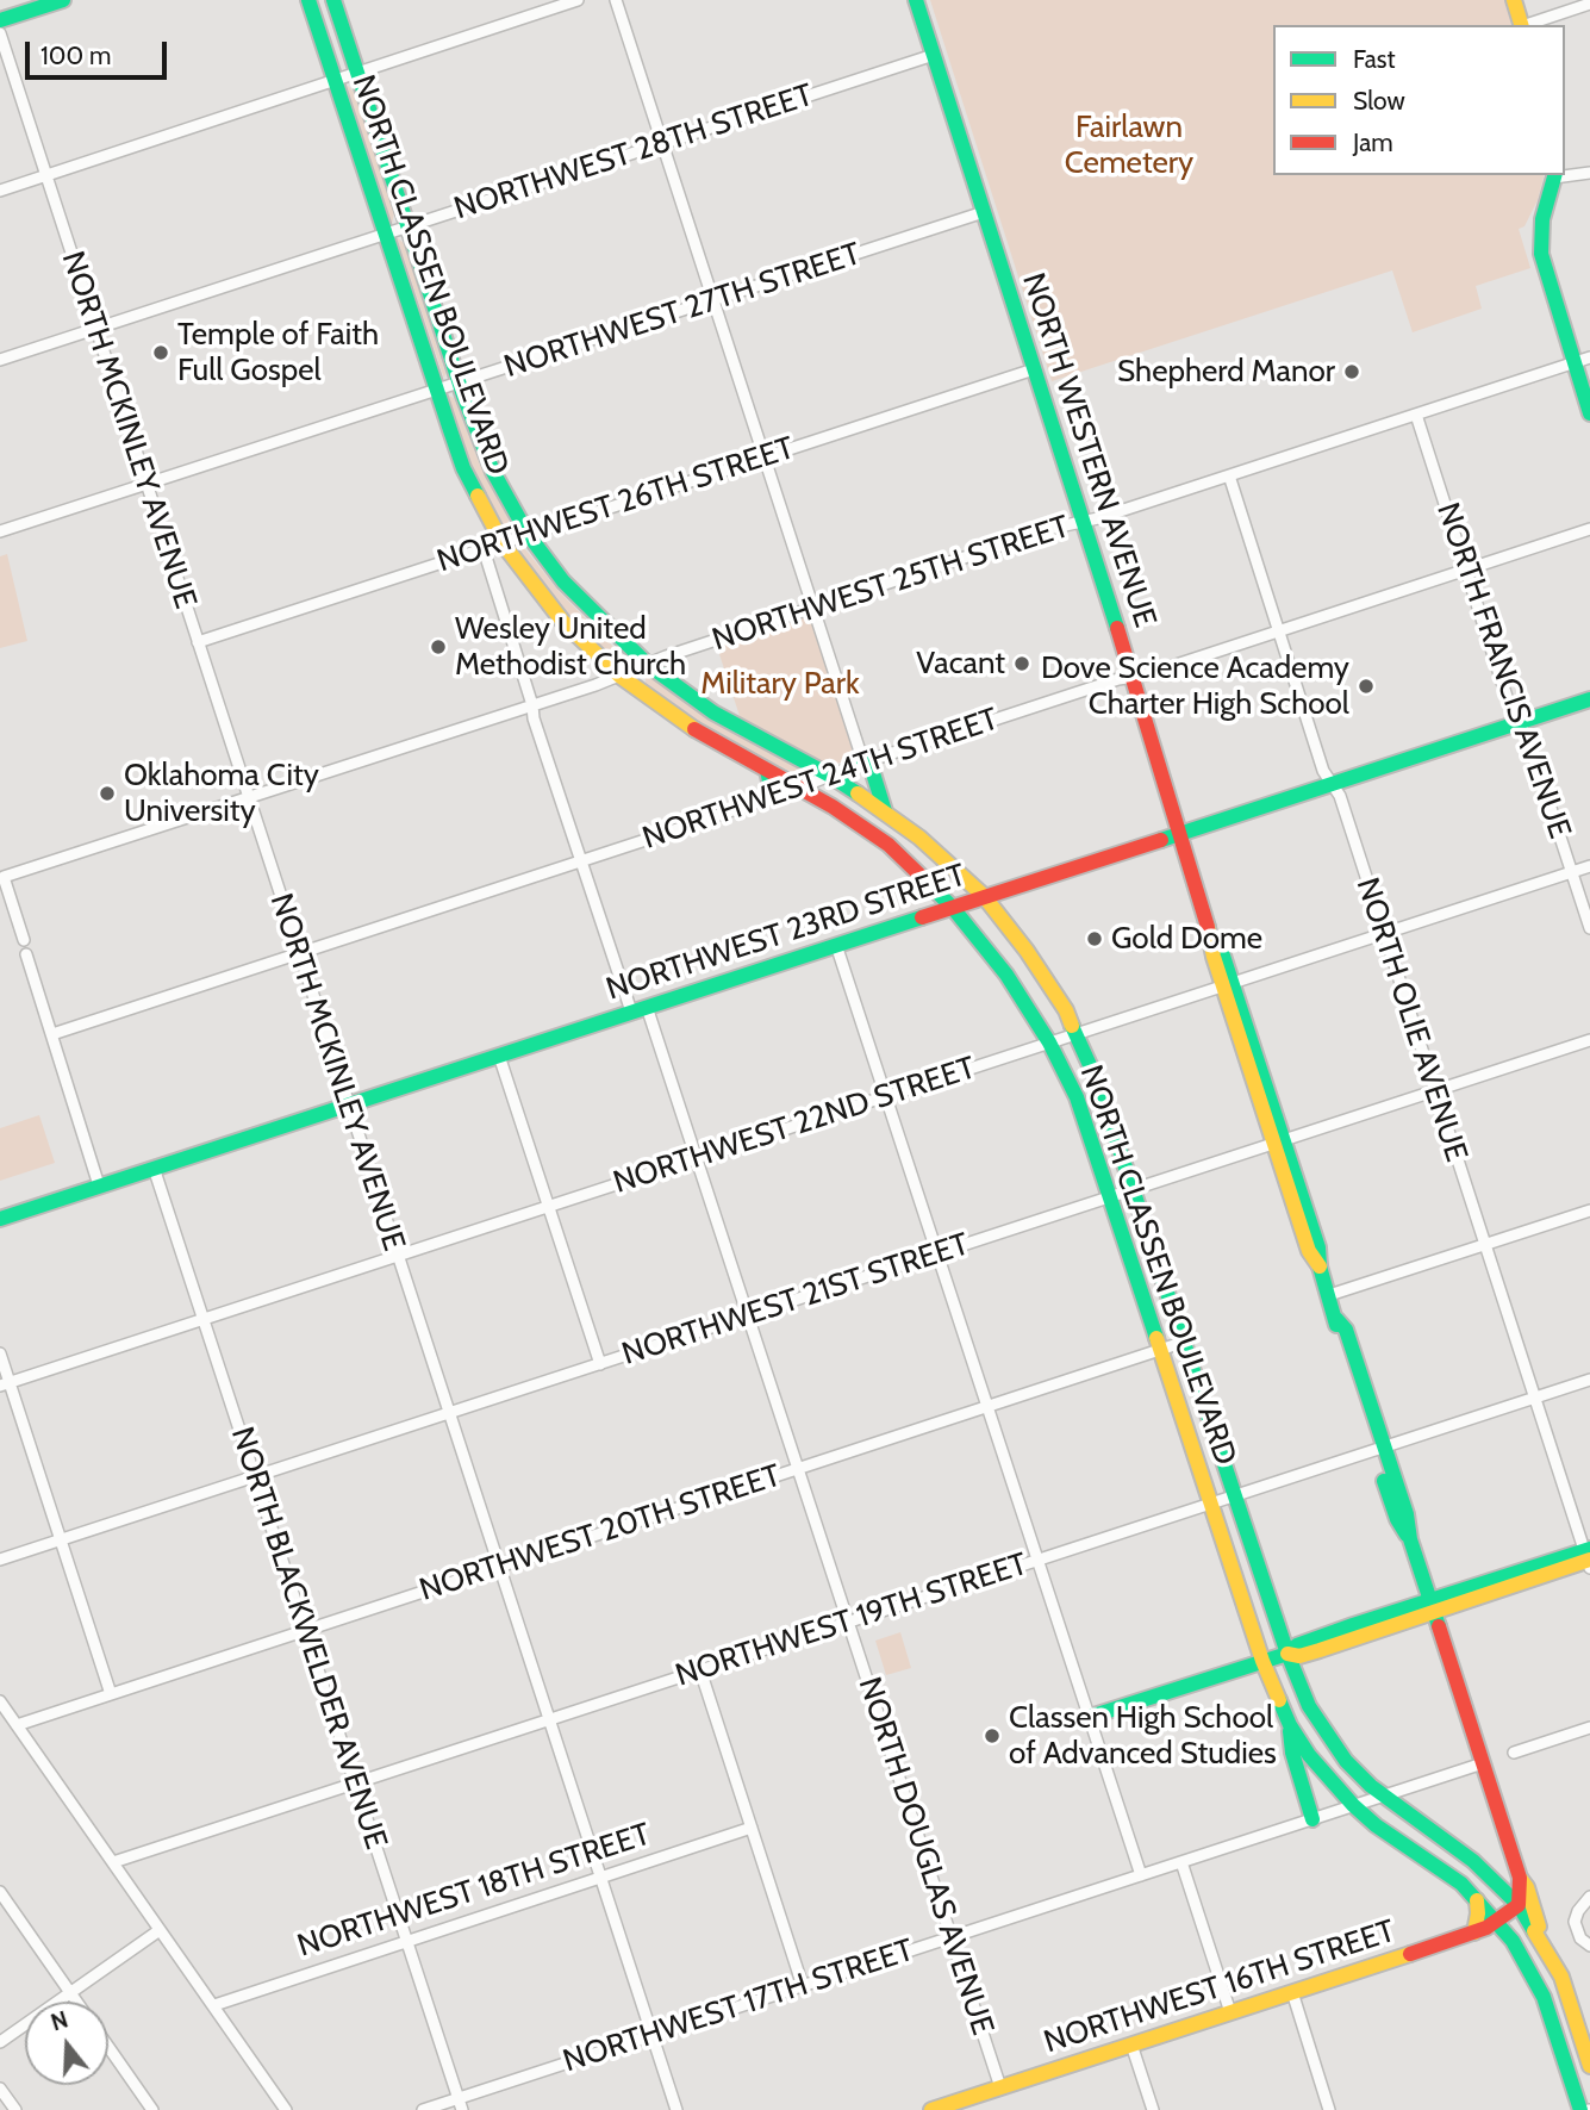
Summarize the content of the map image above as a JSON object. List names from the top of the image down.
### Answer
{
  "streets": {
    "main road": [
      "NORTH CLASSEN BOULEVARD",
      "NORTH WESTERN AVENUE",
      "NORTHWEST 23RD STREET",
      "NORTHWEST 16TH STREET"
    ],
    "street": [
      "NORTHWEST 28TH STREET",
      "NORTHWEST 27TH STREET",
      "NORTH MCKINLEY AVENUE",
      "NORTHWEST 26TH STREET",
      "NORTHWEST 25TH STREET",
      "NORTH FRANCIS AVENUE",
      "NORTHWEST 24TH STREET",
      "NORTH OLIE AVENUE",
      "NORTHWEST 22ND STREET",
      "NORTHWEST 21ST STREET",
      "NORTHWEST 20TH STREET",
      "NORTHWEST 19TH STREET",
      "NORTH BLACKWELDER AVENUE",
      "NORTH DOUGLAS AVENUE",
      "NORTHWEST 18TH STREET",
      "NORTHWEST 17TH STREET"
    ]
  },
  "crossings": [
    ["NORTHWEST 28TH STREET", "NORTH CLASSEN BOULEVARD"],
    ["NORTHWEST 28TH STREET", "NORTH MCKINLEY AVENUE"],
    ["NORTHWEST 28TH STREET", "NORTH WESTERN AVENUE"],
    ["NORTH CLASSEN BOULEVARD", "NORTHWEST 27TH STREET"],
    ["NORTH CLASSEN BOULEVARD", "NORTH WESTERN AVENUE"],
    ["NORTH CLASSEN BOULEVARD", "NORTHWEST 26TH STREET"],
    ["NORTH CLASSEN BOULEVARD", "NORTHWEST 25TH STREET"],
    ["NORTH CLASSEN BOULEVARD", "NORTHWEST 24TH STREET"],
    ["NORTH CLASSEN BOULEVARD", "NORTHWEST 23RD STREET"],
    ["NORTH CLASSEN BOULEVARD", "NORTHWEST 22ND STREET"],
    ["NORTH CLASSEN BOULEVARD", "NORTHWEST 21ST STREET"],
    ["NORTH CLASSEN BOULEVARD", "NORTHWEST 20TH STREET"],
    ["NORTH CLASSEN BOULEVARD", "NORTHWEST 19TH STREET"],
    ["NORTH CLASSEN BOULEVARD", "NORTHWEST 16TH STREET"],
    ["NORTH CLASSEN BOULEVARD", "NORTHWEST 17TH STREET"],
    ["NORTHWEST 27TH STREET", "NORTH MCKINLEY AVENUE"],
    ["NORTHWEST 27TH STREET", "NORTH WESTERN AVENUE"],
    ["NORTH MCKINLEY AVENUE", "NORTHWEST 26TH STREET"],
    ["NORTH MCKINLEY AVENUE", "NORTHWEST 25TH STREET"],
    ["NORTH MCKINLEY AVENUE", "NORTHWEST 24TH STREET"],
    ["NORTH MCKINLEY AVENUE", "NORTHWEST 23RD STREET"],
    ["NORTH MCKINLEY AVENUE", "NORTHWEST 22ND STREET"],
    ["NORTH MCKINLEY AVENUE", "NORTHWEST 21ST STREET"],
    ["NORTH MCKINLEY AVENUE", "NORTHWEST 20TH STREET"],
    ["NORTH MCKINLEY AVENUE", "NORTHWEST 19TH STREET"],
    ["NORTH MCKINLEY AVENUE", "NORTHWEST 18TH STREET"],
    ["NORTH MCKINLEY AVENUE", "NORTHWEST 17TH STREET"],
    ["NORTH WESTERN AVENUE", "NORTHWEST 26TH STREET"],
    ["NORTH WESTERN AVENUE", "NORTHWEST 25TH STREET"],
    ["NORTH WESTERN AVENUE", "NORTHWEST 24TH STREET"],
    ["NORTH WESTERN AVENUE", "NORTHWEST 23RD STREET"],
    ["NORTH WESTERN AVENUE", "NORTHWEST 22ND STREET"],
    ["NORTH WESTERN AVENUE", "NORTHWEST 21ST STREET"],
    ["NORTH WESTERN AVENUE", "NORTHWEST 19TH STREET"],
    ["NORTH WESTERN AVENUE", "NORTHWEST 16TH STREET"],
    ["NORTH WESTERN AVENUE", "NORTHWEST 17TH STREET"],
    ["NORTHWEST 26TH STREET", "NORTH DOUGLAS AVENUE"],
    ["NORTHWEST 25TH STREET", "NORTH FRANCIS AVENUE"],
    ["NORTHWEST 25TH STREET", "NORTH OLIE AVENUE"],
    ["NORTHWEST 25TH STREET", "NORTH DOUGLAS AVENUE"],
    ["NORTH FRANCIS AVENUE", "NORTHWEST 24TH STREET"],
    ["NORTH FRANCIS AVENUE", "NORTHWEST 23RD STREET"],
    ["NORTH FRANCIS AVENUE", "NORTHWEST 22ND STREET"],
    ["NORTHWEST 24TH STREET", "NORTH OLIE AVENUE"],
    ["NORTHWEST 24TH STREET", "NORTH DOUGLAS AVENUE"],
    ["NORTHWEST 23RD STREET", "NORTH OLIE AVENUE"],
    ["NORTHWEST 23RD STREET", "NORTH BLACKWELDER AVENUE"],
    ["NORTHWEST 23RD STREET", "NORTH DOUGLAS AVENUE"],
    ["NORTH OLIE AVENUE", "NORTHWEST 22ND STREET"],
    ["NORTH OLIE AVENUE", "NORTHWEST 21ST STREET"],
    ["NORTH OLIE AVENUE", "NORTHWEST 19TH STREET"],
    ["NORTHWEST 22ND STREET", "NORTH BLACKWELDER AVENUE"],
    ["NORTHWEST 22ND STREET", "NORTH DOUGLAS AVENUE"],
    ["NORTHWEST 21ST STREET", "NORTH BLACKWELDER AVENUE"],
    ["NORTHWEST 21ST STREET", "NORTH DOUGLAS AVENUE"],
    ["NORTHWEST 20TH STREET", "NORTH BLACKWELDER AVENUE"],
    ["NORTHWEST 20TH STREET", "NORTH DOUGLAS AVENUE"],
    ["NORTHWEST 19TH STREET", "NORTH BLACKWELDER AVENUE"],
    ["NORTHWEST 19TH STREET", "NORTH DOUGLAS AVENUE"],
    ["NORTH BLACKWELDER AVENUE", "NORTHWEST 18TH STREET"],
    ["NORTH BLACKWELDER AVENUE", "NORTHWEST 17TH STREET"],
    ["NORTH DOUGLAS AVENUE", "NORTHWEST 16TH STREET"],
    ["NORTH DOUGLAS AVENUE", "NORTHWEST 17TH STREET"]
  ],
  "parks": ["Fairlawn Cemetery", "Military Park"],
  "places": [
    "Temple of Faith Full Gospel",
    "Shepherd Manor",
    "Wesley United Methodist Church",
    "Vacant",
    "Dove Science Academy Charter High School",
    "Oklahoma City University",
    "Gold Dome",
    "Classen High School of Advanced Studies"
  ],
  "legend": ["Fast", "Slow", "Jam"],
  "scale_bar": "100 m",
  "north": "top"
}
